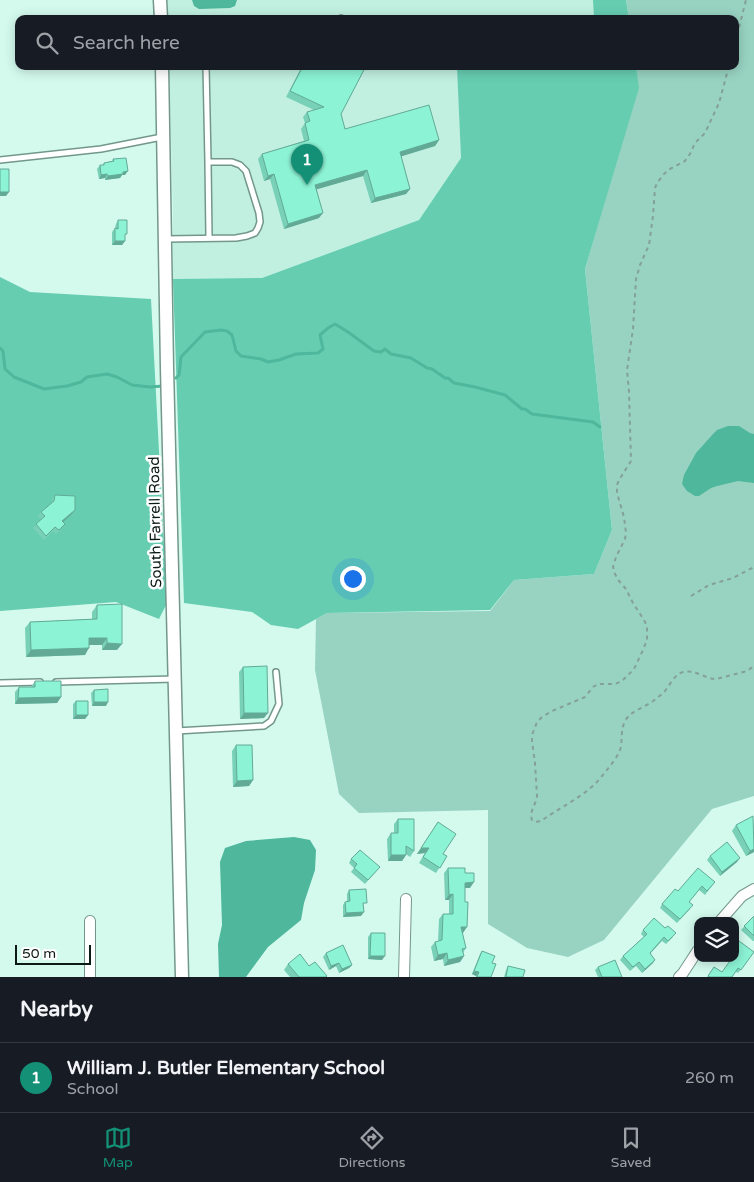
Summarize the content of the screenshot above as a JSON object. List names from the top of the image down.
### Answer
{
  "streets": {
    "street": ["South Farrell Road"]
  },
  "scale_bar": "50 m",
  "page": {
    "search": "Search here",
    "pins": "1",
    "scale": "50 m",
    "heading": "Nearby",
    "list": [
      {
        "mark": "1",
        "name": "William J. Butler Elementary School",
        "note": "School",
        "value": "260 m"
      }
    ],
    "nav": ["Map", "Directions", "Saved"]
  }
}
